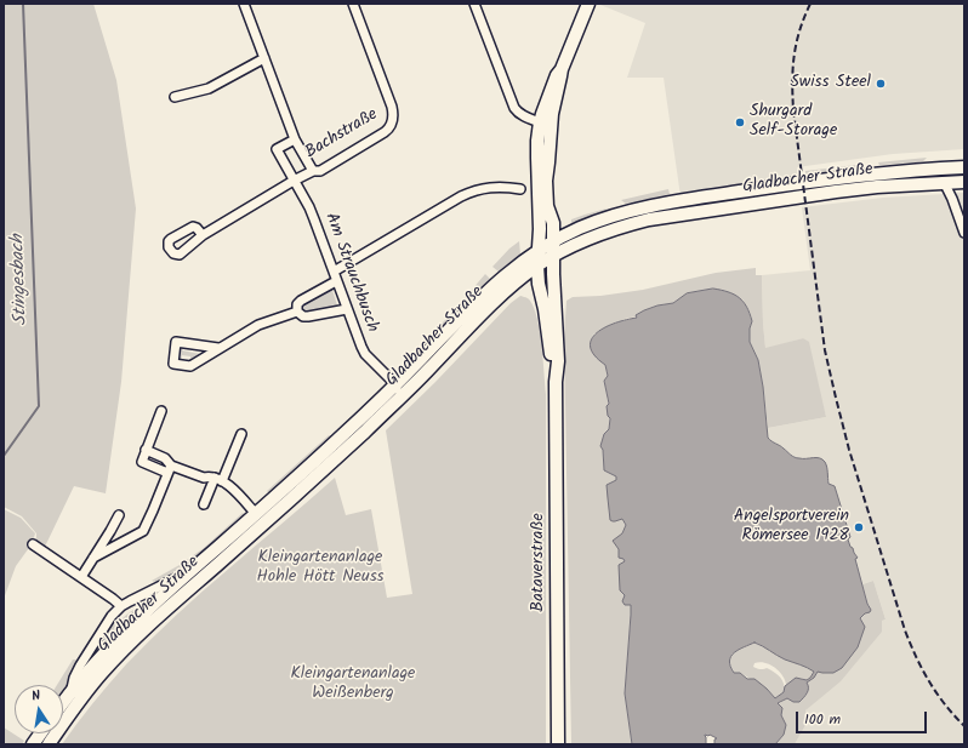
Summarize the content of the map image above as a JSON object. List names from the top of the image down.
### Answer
{
  "streets": {
    "main road": ["Gladbacher Straße", "Bataverstraße"],
    "street": ["Bachstraße", "Am Strauchbusch"]
  },
  "crossings": [
    ["Bachstraße", "Am Strauchbusch"],
    ["Gladbacher Straße", "Am Strauchbusch"],
    ["Gladbacher Straße", "Bataverstraße"]
  ],
  "water": ["Stingesbach"],
  "parks": ["Kleingartenanlage Hohle Hött Neuss", "Kleingartenanlage Weißenberg"],
  "places": ["Swiss Steel", "Shurgard Self-Storage", "Angelsportverein Römersee 1928"],
  "scale_bar": "100 m",
  "north": "top"
}
